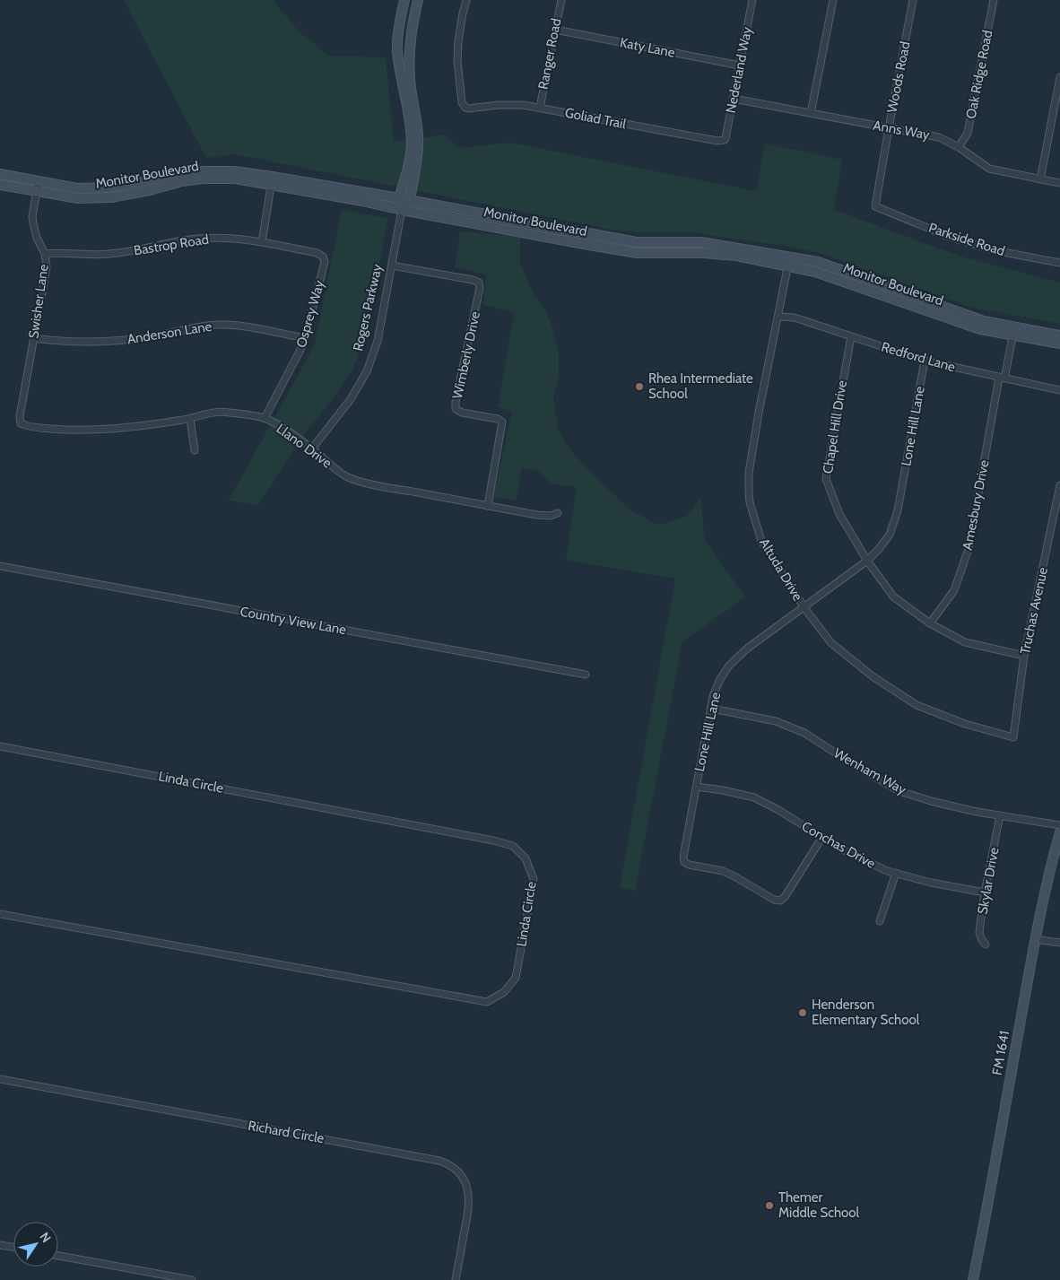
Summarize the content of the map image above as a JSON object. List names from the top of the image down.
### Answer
{
  "streets": {
    "street": [
      "Katy Lane",
      "Ranger Road",
      "Nederland Way",
      "Oak Ridge Road",
      "Woods Road",
      "Goliad Trail",
      "Anns Way",
      "Monitor Boulevard",
      "Parkside Road",
      "Bastrop Road",
      "Swisher Lane",
      "Rogers Parkway",
      "Osprey Way",
      "Anderson Lane",
      "Wimberly Drive",
      "Redford Lane",
      "Lone Hill Lane",
      "Chapel Hill Drive",
      "Llano Drive",
      "Amesbury Drive",
      "Altuda Drive",
      "Truchas Avenue",
      "Country View Lane",
      "Wenham Way",
      "Linda Circle",
      "Conchas Drive",
      "Skylar Drive",
      "FM 1641",
      "Richard Circle"
    ]
  },
  "crossings": [
    ["Katy Lane", "Ranger Road"],
    ["Katy Lane", "Nederland Way"],
    ["Ranger Road", "Goliad Trail"],
    ["Nederland Way", "Goliad Trail"],
    ["Nederland Way", "Anns Way"],
    ["Oak Ridge Road", "Anns Way"],
    ["Woods Road", "Anns Way"],
    ["Woods Road", "Parkside Road"],
    ["Monitor Boulevard", "Swisher Lane"],
    ["Monitor Boulevard", "Rogers Parkway"],
    ["Monitor Boulevard", "Amesbury Drive"],
    ["Monitor Boulevard", "Altuda Drive"],
    ["Bastrop Road", "Swisher Lane"],
    ["Bastrop Road", "Osprey Way"],
    ["Swisher Lane", "Anderson Lane"],
    ["Swisher Lane", "Llano Drive"],
    ["Rogers Parkway", "Wimberly Drive"],
    ["Rogers Parkway", "Llano Drive"],
    ["Osprey Way", "Anderson Lane"],
    ["Osprey Way", "Llano Drive"],
    ["Wimberly Drive", "Llano Drive"],
    ["Redford Lane", "Lone Hill Lane"],
    ["Redford Lane", "Chapel Hill Drive"],
    ["Redford Lane", "Amesbury Drive"],
    ["Redford Lane", "Altuda Drive"],
    ["Lone Hill Lane", "Chapel Hill Drive"],
    ["Lone Hill Lane", "Altuda Drive"],
    ["Lone Hill Lane", "Wenham Way"],
    ["Lone Hill Lane", "Conchas Drive"],
    ["Chapel Hill Drive", "Amesbury Drive"],
    ["Chapel Hill Drive", "Truchas Avenue"],
    ["Altuda Drive", "Truchas Avenue"],
    ["Wenham Way", "Skylar Drive"],
    ["Conchas Drive", "Skylar Drive"]
  ],
  "places": ["Rhea Intermediate School", "Henderson Elementary School", "Themer Middle School"],
  "north": "top right"
}
